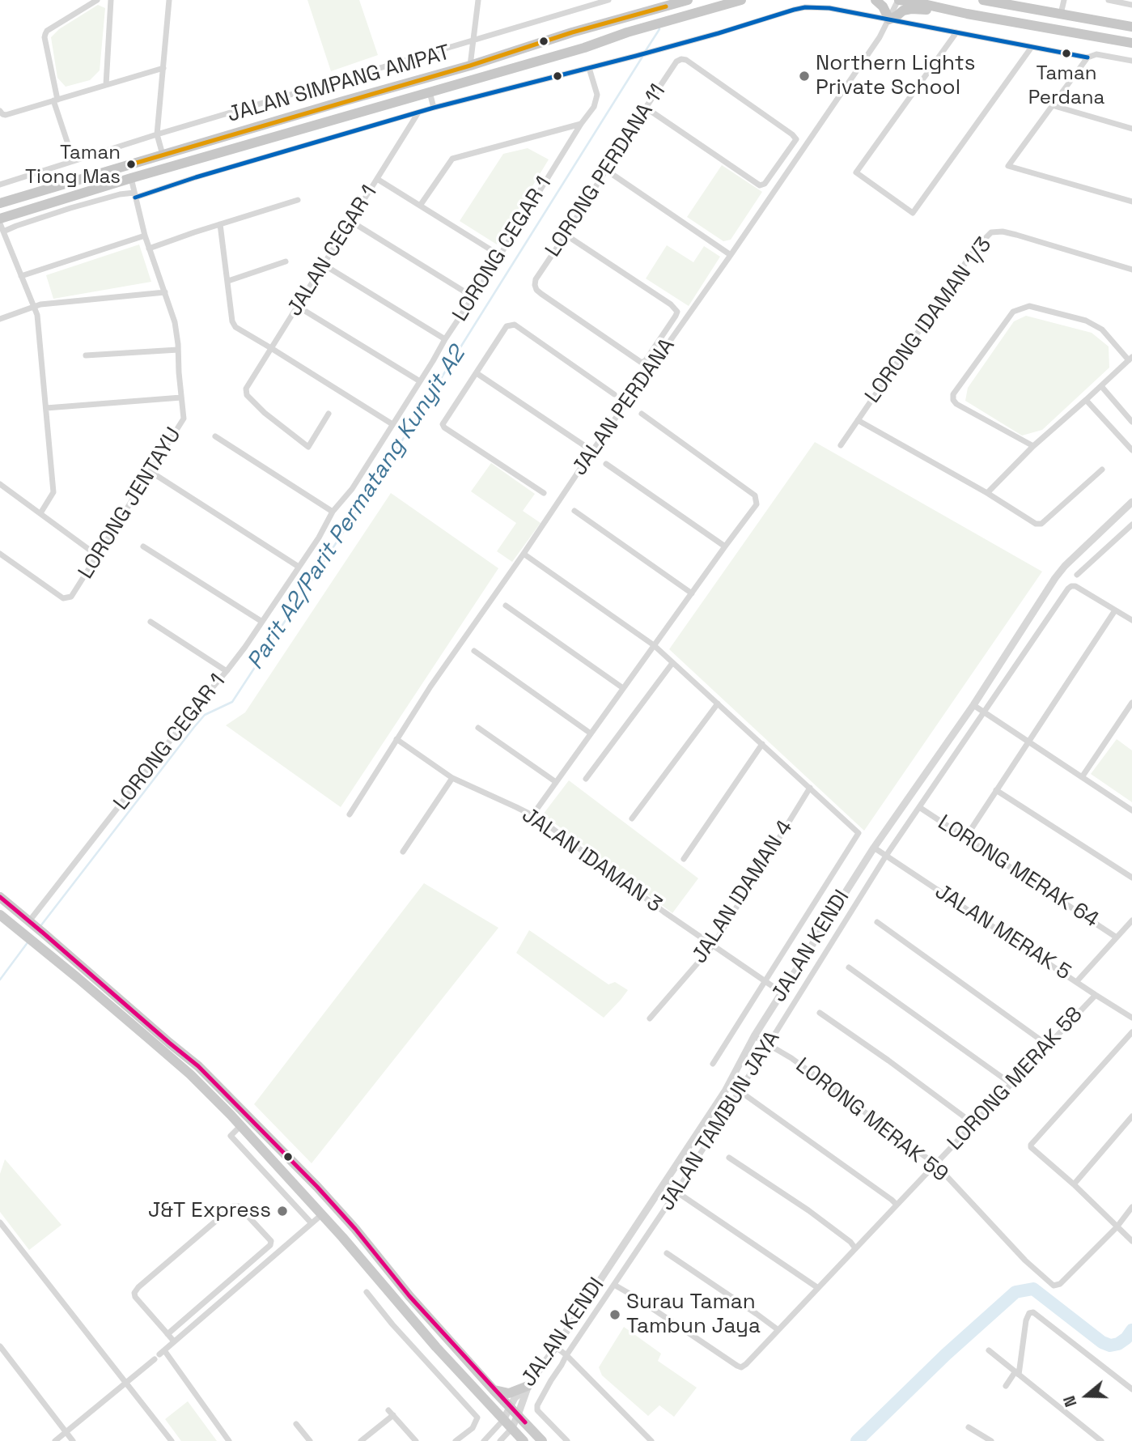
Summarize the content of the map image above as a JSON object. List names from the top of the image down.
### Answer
{
  "streets": {
    "highway": ["JALAN SIMPANG AMPAT"],
    "street": [
      "LORONG PERDANA 11",
      "LORONG CEGAR 1",
      "JALAN CEGAR 1",
      "LORONG IDAMAN 1/3",
      "JALAN PERDANA",
      "LORONG JENTAYU",
      "JALAN IDAMAN 3",
      "LORONG MERAK 64",
      "JALAN IDAMAN 4",
      "JALAN MERAK 5",
      "JALAN KENDI",
      "LORONG MERAK 58",
      "LORONG MERAK 59",
      "JALAN TAMBUN JAYA"
    ]
  },
  "crossings": [
    ["JALAN SIMPANG AMPAT", "LORONG JENTAYU"],
    ["JALAN PERDANA", "JALAN IDAMAN 3"],
    ["JALAN IDAMAN 3", "JALAN IDAMAN 4"],
    ["JALAN IDAMAN 3", "JALAN KENDI"],
    ["JALAN IDAMAN 4", "JALAN KENDI"],
    ["JALAN MERAK 5", "JALAN KENDI"],
    ["JALAN MERAK 5", "LORONG MERAK 58"],
    ["JALAN MERAK 5", "JALAN TAMBUN JAYA"],
    ["JALAN KENDI", "LORONG MERAK 59"],
    ["LORONG MERAK 58", "LORONG MERAK 59"],
    ["LORONG MERAK 58", "JALAN TAMBUN JAYA"],
    ["LORONG MERAK 59", "JALAN TAMBUN JAYA"]
  ],
  "water": ["Parit A2/Parit Permatang Kunyit A2"],
  "places": [
    "Taman Perdana",
    "Northern Lights Private School",
    "Taman Tiong Mas",
    "J&T Express",
    "Surau Taman Tambun Jaya"
  ],
  "north": "left"
}
